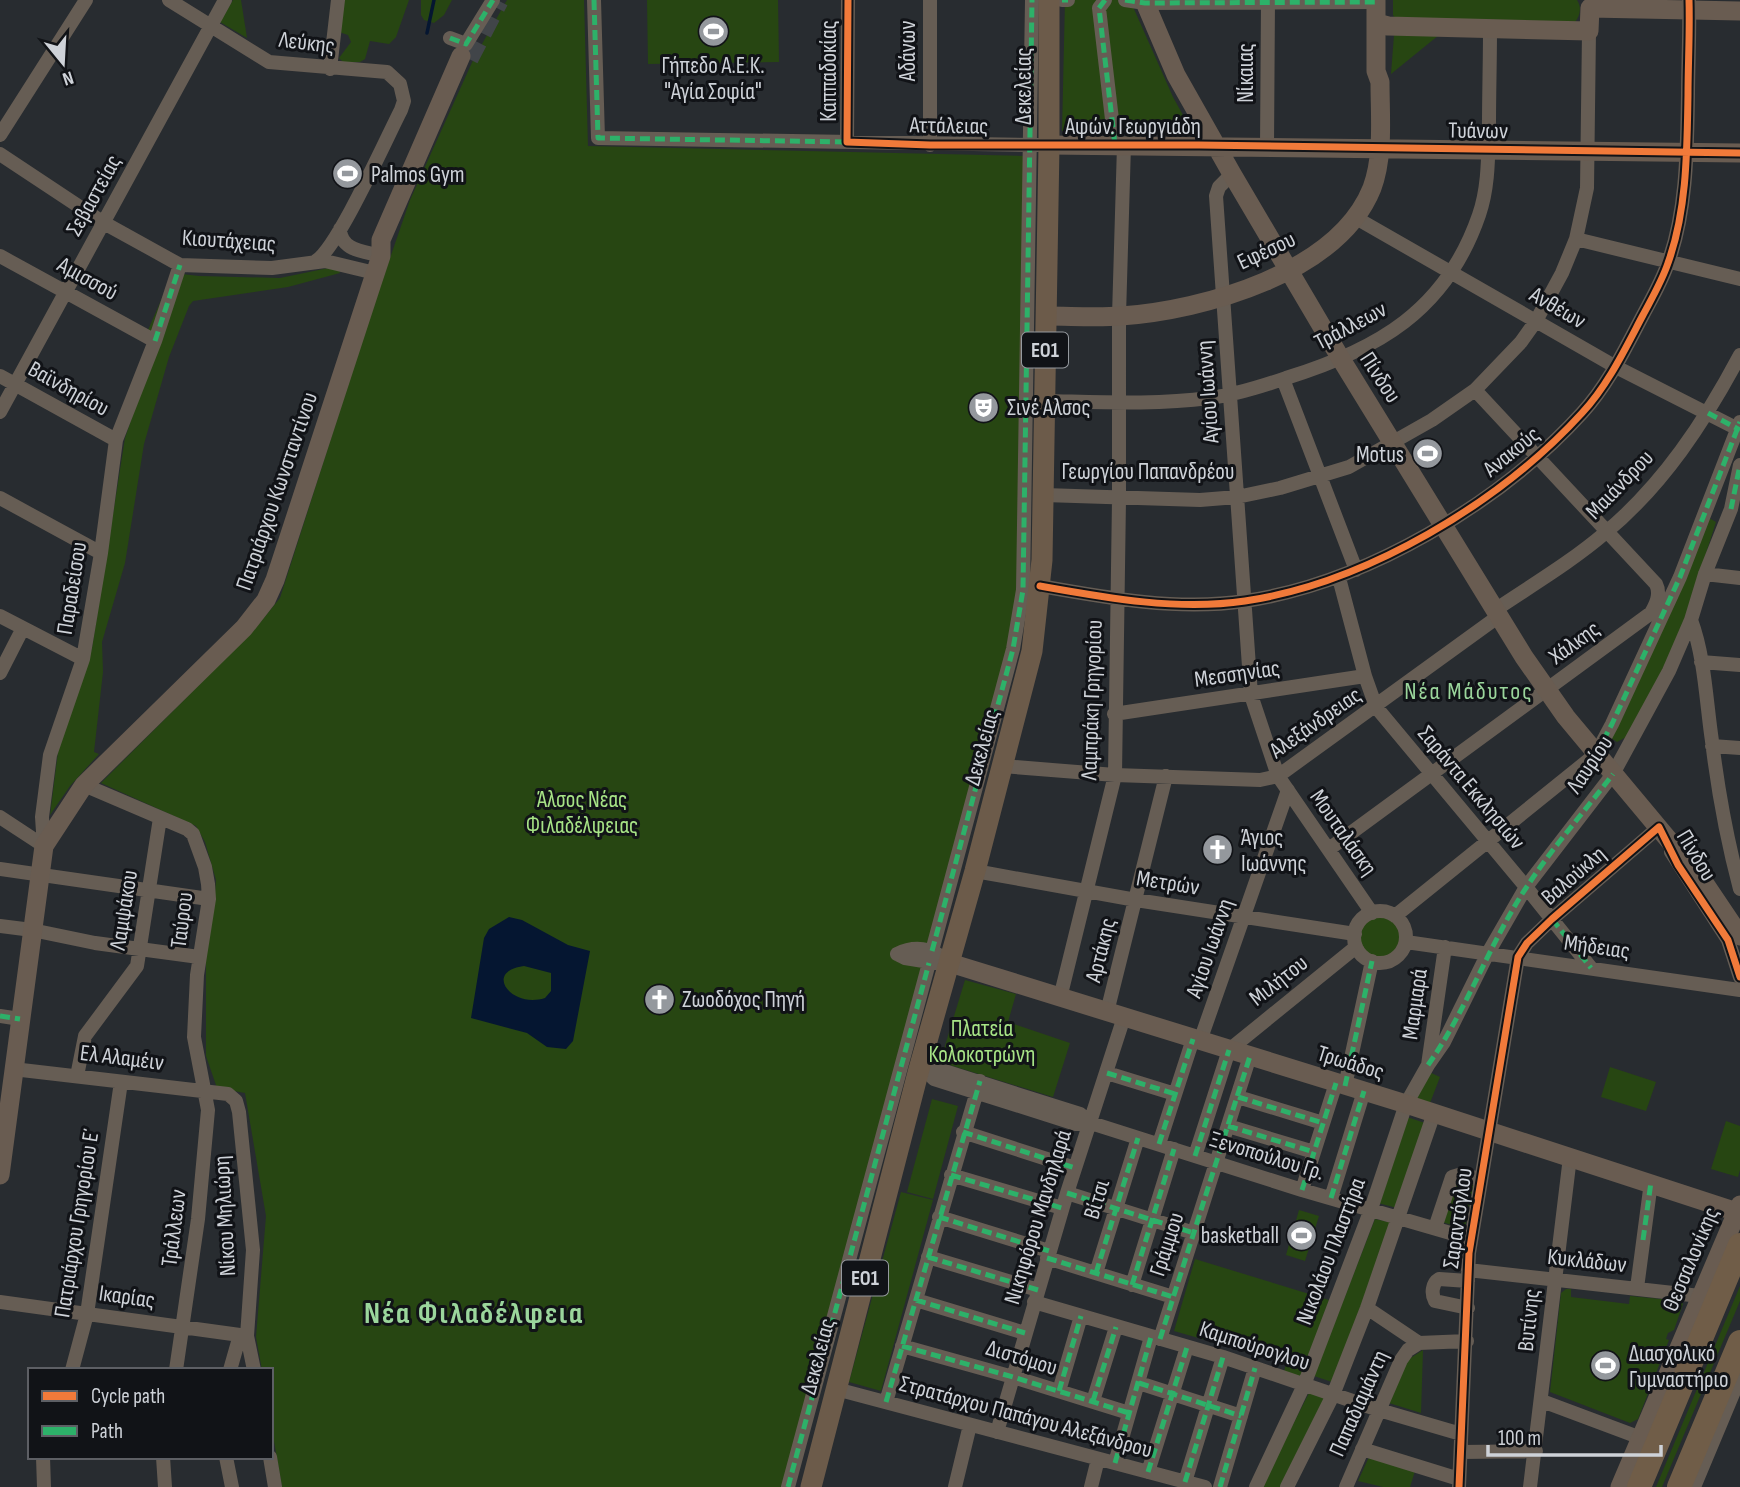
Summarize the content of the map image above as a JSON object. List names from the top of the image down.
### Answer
{
  "streets": {
    "main road": ["Δεκελείας", "ΕΟ1"],
    "street": [
      "Λεύκης",
      "Αδάνων",
      "Καππαδοκίας",
      "Νίκαιας",
      "Αττάλειας",
      "Αφών. Γεωργιάδη",
      "Τυάνων",
      "Σεβαστείας",
      "Κιουτάχειας",
      "Εφέσου",
      "Αμισσού",
      "Ανθέων",
      "Τράλλεων",
      "Πίνδου",
      "Βαϊνδηρίου",
      "Αγίου Ιωάννη",
      "Ανακούς",
      "Γεωργίου Παπανδρέου",
      "Μαιάνδρου",
      "Πατριάρχου Κωνσταντίνου",
      "Παραδείσου",
      "Χάλκης",
      "Μεσσηνίας",
      "Λαμπράκη Γρηγορίου",
      "Αλεξάνδρειας",
      "Λαυρίου",
      "Σαράντα Εκκλησιών",
      "Μουταλάσκη",
      "Βαλούκλη",
      "Μετρών",
      "Λαμψάκου",
      "Ταύρου",
      "Μήδειας",
      "Αρτάκης",
      "Μιλήτου",
      "Μαρμαρά",
      "Ελ Αλαμέιν",
      "Τρωάδος",
      "Ξενoπούλου Γρ.",
      "Βίτσι",
      "Νίκου Μηλιώρη",
      "Νικηφόρου Μανδηλαρά",
      "Σαραντόγλου",
      "Πατριάρχου Γρηγορίου Ε΄",
      "Γράμμου",
      "Νικολάου Πλαστήρα",
      "Θεσσαλονίκης",
      "Κυκλάδων",
      "Ικαρίας",
      "Βυτίνης",
      "Καμπούρογλου",
      "Διστόμου",
      "Παπαδιαμάντη",
      "Στρατάρχου Παπάγου Αλεξάνδρου"
    ]
  },
  "crossings": [
    ["Λεύκης", "Σεβαστείας"],
    ["Αδάνων", "Αττάλειας"],
    ["Καππαδοκίας", "Αττάλειας"],
    ["Νίκαιας", "Τυάνων"],
    ["Δεκελείας", "Αττάλειας"],
    ["Δεκελείας", "Αφών. Γεωργιάδη"],
    ["Δεκελείας", "Εφέσου"],
    ["Δεκελείας", "Τράλλεων"],
    ["Δεκελείας", "Ανακούς"],
    ["Δεκελείας", "Γεωργίου Παπανδρέου"],
    ["Δεκελείας", "Αλεξάνδρειας"],
    ["Δεκελείας", "Μετρών"],
    ["Δεκελείας", "Τρωάδος"],
    ["Δεκελείας", "Ξενoπούλου Γρ."],
    ["Δεκελείας", "Στρατάρχου Παπάγου Αλεξάνδρου"],
    ["Αττάλειας", "Αφών. Γεωργιάδη"],
    ["Αφών. Γεωργιάδη", "Τυάνων"],
    ["Αφών. Γεωργιάδη", "Πίνδου"],
    ["Αφών. Γεωργιάδη", "Λαμπράκη Γρηγορίου"],
    ["Τυάνων", "Εφέσου"],
    ["Τυάνων", "Τράλλεων"],
    ["Τυάνων", "Πίνδου"],
    ["Τυάνων", "Ανακούς"],
    ["Τυάνων", "Γεωργίου Παπανδρέου"],
    ["Σεβαστείας", "Κιουτάχειας"],
    ["Σεβαστείας", "Αμισσού"],
    ["Σεβαστείας", "Βαϊνδηρίου"],
    ["Κιουτάχειας", "Πατριάρχου Κωνσταντίνου"],
    ["Κιουτάχειας", "Παραδείσου"],
    ["Εφέσου", "Ανθέων"],
    ["Εφέσου", "Πίνδου"],
    ["Εφέσου", "Αγίου Ιωάννη"],
    ["Εφέσου", "Λαμπράκη Γρηγορίου"],
    ["Αμισσού", "Παραδείσου"],
    ["Ανθέων", "Τράλλεων"],
    ["Ανθέων", "Ανακούς"],
    ["Ανθέων", "Γεωργίου Παπανδρέου"],
    ["Ανθέων", "Μαιάνδρου"],
    ["Ανθέων", "Λαυρίου"],
    ["Τράλλεων", "Πίνδου"],
    ["Τράλλεων", "Αγίου Ιωάννη"],
    ["Τράλλεων", "Λαμπράκη Γρηγορίου"],
    ["Τράλλεων", "Ταύρου"],
    ["Τράλλεων", "Ελ Αλαμέιν"],
    ["Τράλλεων", "Ικαρίας"],
    ["Πίνδου", "Αγίου Ιωάννη"],
    ["Πίνδου", "Ανακούς"],
    ["Πίνδου", "Γεωργίου Παπανδρέου"],
    ["Πίνδου", "Μαιάνδρου"],
    ["Πίνδου", "Χάλκης"],
    ["Πίνδου", "Αλεξάνδρειας"],
    ["Πίνδου", "Λαυρίου"],
    ["Πίνδου", "Βαλούκλη"],
    ["Βαϊνδηρίου", "Παραδείσου"],
    ["Αγίου Ιωάννη", "Ανακούς"],
    ["Αγίου Ιωάννη", "Γεωργίου Παπανδρέου"],
    ["Αγίου Ιωάννη", "Μεσσηνίας"],
    ["Αγίου Ιωάννη", "Αλεξάνδρειας"],
    ["Αγίου Ιωάννη", "Μουταλάσκη"],
    ["Αγίου Ιωάννη", "Μετρών"],
    ["Αγίου Ιωάννη", "Τρωάδος"],
    ["Αγίου Ιωάννη", "Ξενoπούλου Γρ."],
    ["Ανακούς", "Λαμπράκη Γρηγορίου"],
    ["Ανακούς", "Σαράντα Εκκλησιών"],
    ["Γεωργίου Παπανδρέου", "Λαμπράκη Γρηγορίου"],
    ["Μαιάνδρου", "Χάλκης"],
    ["Μαιάνδρου", "Αλεξάνδρειας"],
    ["Πατριάρχου Κωνσταντίνου", "Παραδείσου"],
    ["Πατριάρχου Κωνσταντίνου", "Ταύρου"],
    ["Πατριάρχου Κωνσταντίνου", "Ελ Αλαμέιν"],
    ["Χάλκης", "Σαράντα Εκκλησιών"],
    ["Χάλκης", "Μουταλάσκη"],
    ["Μεσσηνίας", "Λαμπράκη Γρηγορίου"],
    ["Μεσσηνίας", "Σαράντα Εκκλησιών"],
    ["Λαμπράκη Γρηγορίου", "Αλεξάνδρειας"],
    ["Λαμπράκη Γρηγορίου", "Μετρών"],
    ["Λαμπράκη Γρηγορίου", "Τρωάδος"],
    ["Αλεξάνδρειας", "Σαράντα Εκκλησιών"],
    ["Αλεξάνδρειας", "Μουταλάσκη"],
    ["Αλεξάνδρειας", "Αρτάκης"],
    ["Λαυρίου", "Σαράντα Εκκλησιών"],
    ["Λαυρίου", "Μήδειας"],
    ["Λαυρίου", "Μαρμαρά"],
    ["Σαράντα Εκκλησιών", "Βαλούκλη"],
    ["Σαράντα Εκκλησιών", "Μήδειας"],
    ["Μουταλάσκη", "Μετρών"],
    ["Μουταλάσκη", "Μήδειας"],
    ["Μουταλάσκη", "Μιλήτου"],
    ["Βαλούκλη", "Μήδειας"],
    ["Βαλούκλη", "Σαραντόγλου"],
    ["Μετρών", "Μήδειας"],
    ["Μετρών", "Αρτάκης"],
    ["Μετρών", "Μιλήτου"],
    ["Λαμψάκου", "Ταύρου"],
    ["Λαμψάκου", "Ελ Αλαμέιν"],
    ["Ταύρου", "Ελ Αλαμέιν"],
    ["Μήδειας", "Μιλήτου"],
    ["Μήδειας", "Μαρμαρά"],
    ["Μήδειας", "Σαραντόγλου"],
    ["Αρτάκης", "Τρωάδος"],
    ["Αρτάκης", "Νικηφόρου Μανδηλαρά"],
    ["Μιλήτου", "Τρωάδος"],
    ["Μαρμαρά", "Τρωάδος"],
    ["Μαρμαρά", "Νικολάου Πλαστήρα"],
    ["Ελ Αλαμέιν", "Νίκου Μηλιώρη"],
    ["Ελ Αλαμέιν", "Πατριάρχου Γρηγορίου Ε΄"],
    ["Τρωάδος", "Νικηφόρου Μανδηλαρά"],
    ["Τρωάδος", "Σαραντόγλου"],
    ["Τρωάδος", "Γράμμου"],
    ["Τρωάδος", "Νικολάου Πλαστήρα"],
    ["Τρωάδος", "Βυτίνης"],
    ["Ξενoπούλου Γρ.", "Βίτσι"],
    ["Ξενoπούλου Γρ.", "Νικηφόρου Μανδηλαρά"],
    ["Ξενoπούλου Γρ.", "Σαραντόγλου"],
    ["Ξενoπούλου Γρ.", "Γράμμου"],
    ["Ξενoπούλου Γρ.", "Νικολάου Πλαστήρα"],
    ["Νίκου Μηλιώρη", "Ικαρίας"],
    ["Νικηφόρου Μανδηλαρά", "Καμπούρογλου"],
    ["Νικηφόρου Μανδηλαρά", "Διστόμου"],
    ["Νικηφόρου Μανδηλαρά", "Στρατάρχου Παπάγου Αλεξάνδρου"],
    ["Σαραντόγλου", "Κυκλάδων"],
    ["Σαραντόγλου", "Καμπούρογλου"],
    ["Σαραντόγλου", "Παπαδιαμάντη"],
    ["Πατριάρχου Γρηγορίου Ε΄", "Ικαρίας"],
    ["Γράμμου", "Καμπούρογλου"],
    ["Γράμμου", "Διστόμου"],
    ["Γράμμου", "Στρατάρχου Παπάγου Αλεξάνδρου"],
    ["Νικολάου Πλαστήρα", "Καμπούρογλου"],
    ["Θεσσαλονίκης", "Κυκλάδων"],
    ["Κυκλάδων", "Βυτίνης"],
    ["Καμπούρογλου", "Παπαδιαμάντη"]
  ],
  "districts": ["Νέα Μάδυτος", "Νέα Φιλαδέλφεια"],
  "parks": ["Άλσος Νέας Φιλαδέλφειας", "Πλατεία Κολοκοτρώνη"],
  "places": {
    "sports": [
      "Γήπεδο Α.Ε.Κ. \"Αγία Σοφία\"",
      "Palmos Gym",
      "Motus",
      "basketball",
      "Διασχολικό Γυμναστήριο"
    ],
    "theatre": ["Σινέ Αλσος"],
    "church": ["Άγιος Ιωάννης", "Ζωοδόχος Πηγή"]
  },
  "legend": ["Cycle path", "Path"],
  "scale_bar": "100 m",
  "north": "bottom"
}
